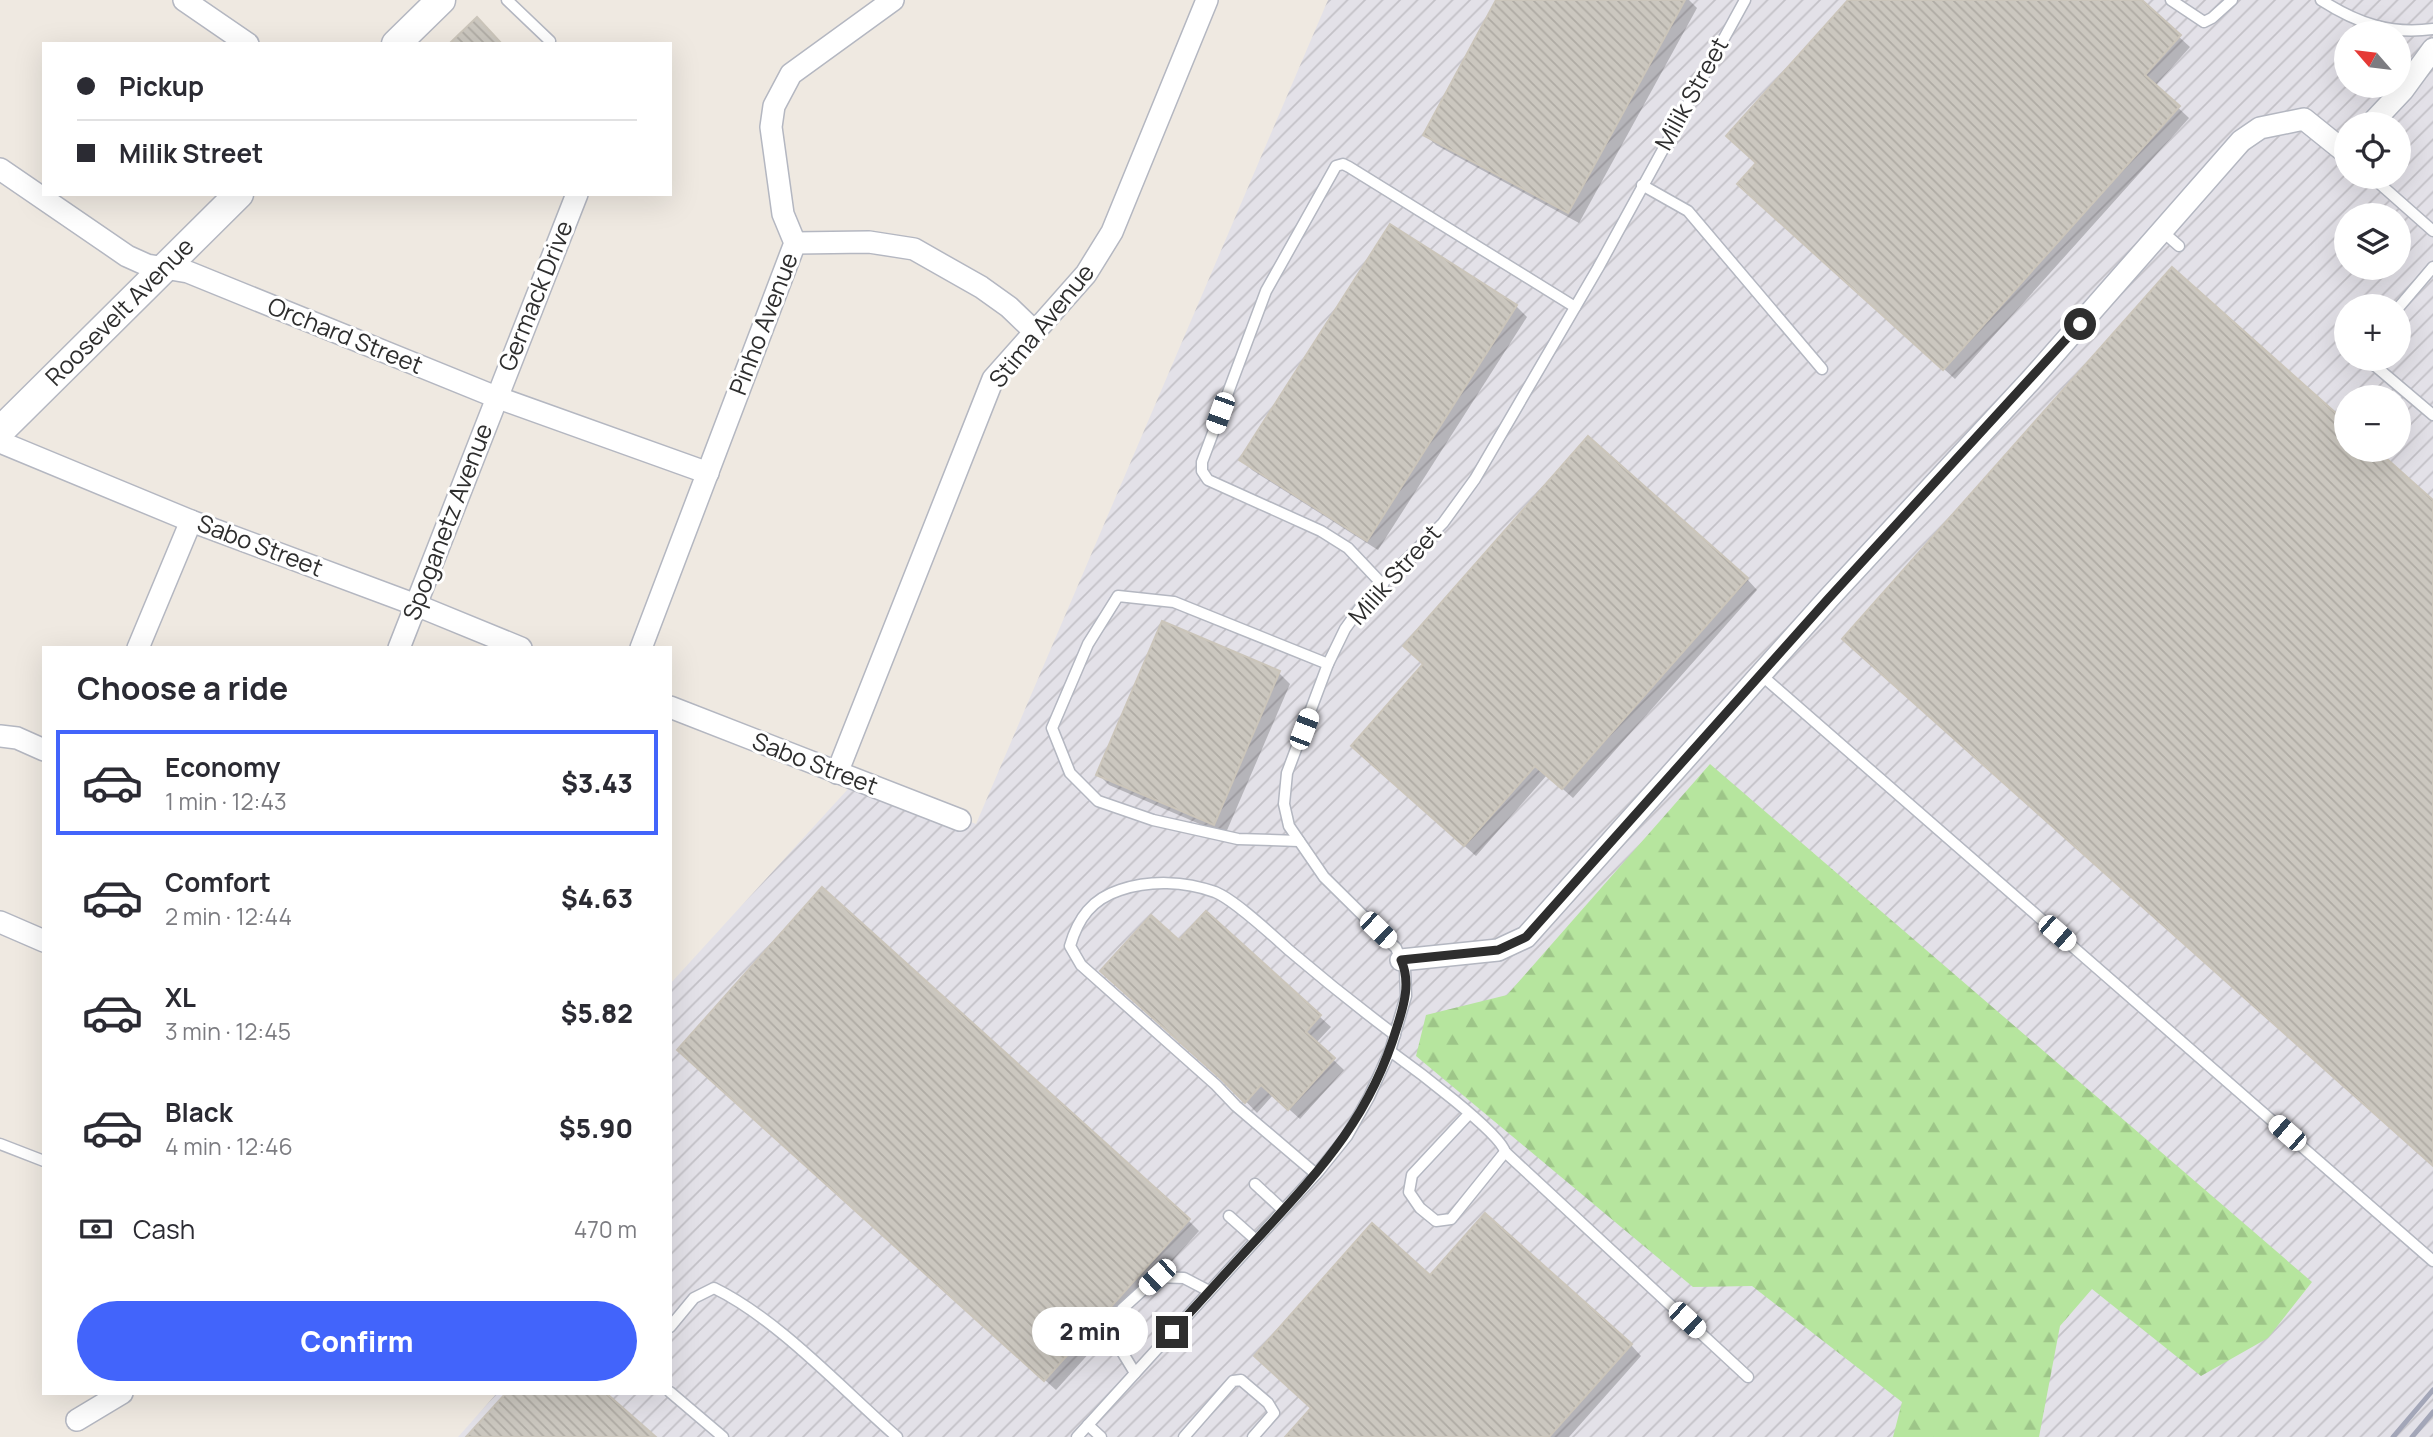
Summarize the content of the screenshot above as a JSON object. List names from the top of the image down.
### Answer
{
  "streets": {
    "main road": ["Roosevelt Avenue"],
    "street": [
      "Germack Drive",
      "Pinho Avenue",
      "Stima Avenue",
      "Orchard Street",
      "Spoganetz Avenue",
      "Sabo Street"
    ],
    "lane": ["Milik Street"]
  },
  "crossings": [
    ["Germack Drive", "Orchard Street"],
    ["Germack Drive", "Spoganetz Avenue"],
    ["Roosevelt Avenue", "Orchard Street"],
    ["Pinho Avenue", "Orchard Street"],
    ["Stima Avenue", "Sabo Street"],
    ["Orchard Street", "Spoganetz Avenue"],
    ["Spoganetz Avenue", "Sabo Street"]
  ],
  "north": "top left",
  "page": {
    "map_buttons": ["+", "−"],
    "banner": ["Pickup", "Milik Street"],
    "heading": "Choose a ride",
    "list": [
      {
        "name": "Economy",
        "note": "1 min · 12:43",
        "value": "$3.43"
      },
      {
        "name": "Comfort",
        "note": "2 min · 12:44",
        "value": "$4.63"
      },
      {
        "name": "XL",
        "note": "3 min · 12:45",
        "value": "$5.82"
      },
      {
        "name": "Black",
        "note": "4 min · 12:46",
        "value": "$5.90"
      }
    ],
    "pay": ["Cash", "470 m"],
    "buttons": "Confirm",
    "bubble": "2 min"
  }
}
